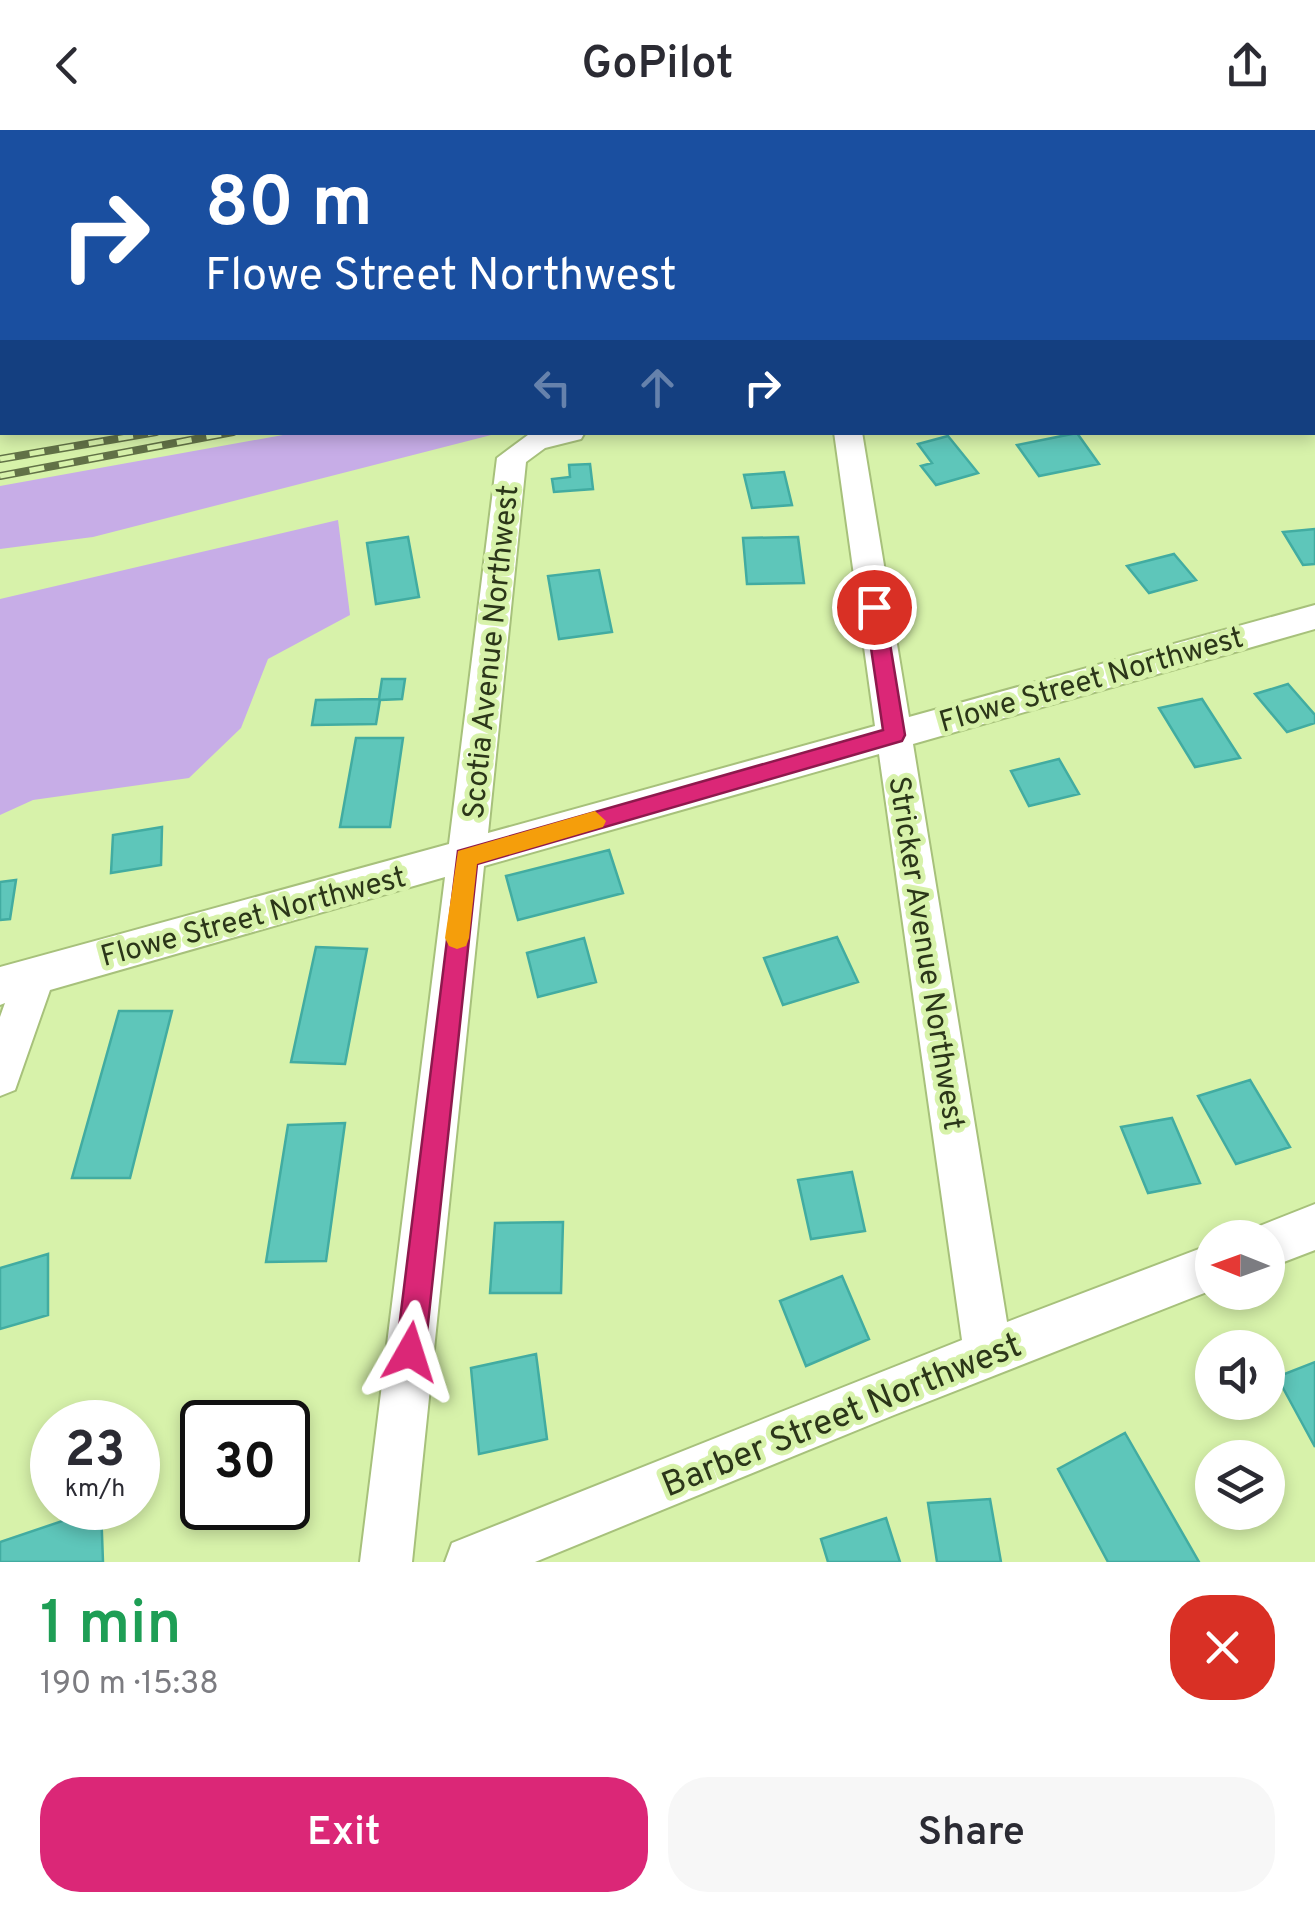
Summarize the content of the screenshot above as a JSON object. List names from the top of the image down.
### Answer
{
  "streets": {
    "street": [
      "Scotia Avenue Northwest",
      "Flowe Street Northwest",
      "Stricker Avenue Northwest",
      "Barber Street Northwest"
    ]
  },
  "crossings": [
    ["Scotia Avenue Northwest", "Flowe Street Northwest"],
    ["Flowe Street Northwest", "Stricker Avenue Northwest"],
    ["Stricker Avenue Northwest", "Barber Street Northwest"]
  ],
  "north": "left",
  "page": {
    "header": "GoPilot",
    "turn": ["80 m", "Flowe Street Northwest"],
    "speed": "23 km/h",
    "limit": "30",
    "heading": ["1 min", "190 m · 15:38"],
    "buttons": ["Exit", "Share"]
  }
}
